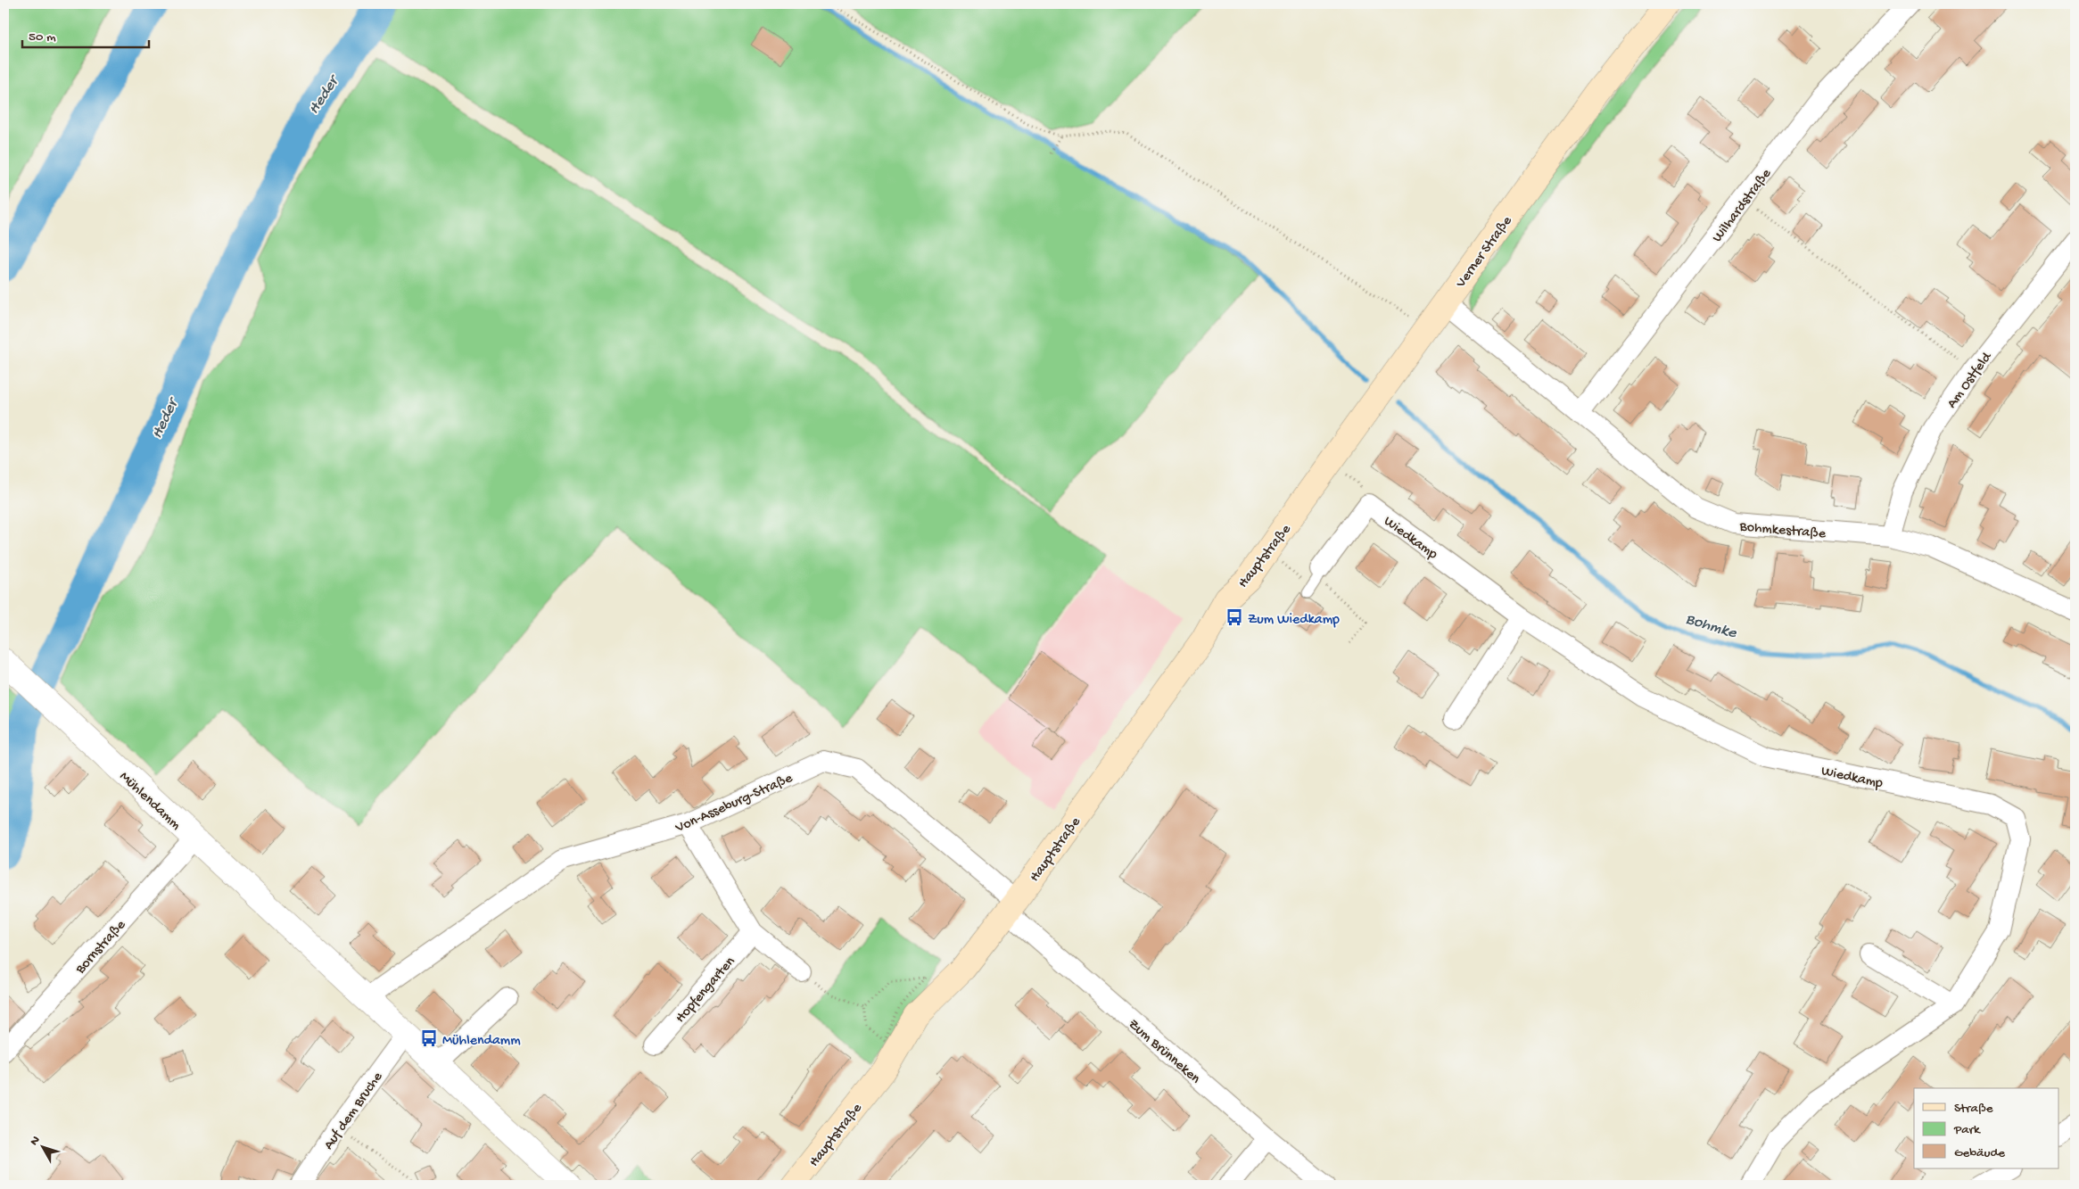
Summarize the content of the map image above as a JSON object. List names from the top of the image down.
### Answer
{
  "streets": {
    "main road": ["Verner Straße", "Hauptstraße"],
    "street": [
      "Wilhardstraße",
      "Am Ostfeld",
      "Bohmkestraße",
      "Wiedkamp",
      "Mühlendamm",
      "Von-Asseburg-Straße",
      "Bornstraße",
      "Hopfengarten",
      "Zum Brünneken",
      "Auf dem Bruche"
    ]
  },
  "crossings": [
    ["Wilhardstraße", "Bohmkestraße"],
    ["Verner Straße", "Bohmkestraße"],
    ["Verner Straße", "Hauptstraße"],
    ["Am Ostfeld", "Bohmkestraße"],
    ["Hauptstraße", "Von-Asseburg-Straße"],
    ["Hauptstraße", "Zum Brünneken"],
    ["Mühlendamm", "Von-Asseburg-Straße"],
    ["Mühlendamm", "Bornstraße"],
    ["Mühlendamm", "Auf dem Bruche"],
    ["Von-Asseburg-Straße", "Zum Brünneken"]
  ],
  "water": ["Heder", "Bohmke"],
  "places": {
    "bus stop": ["Zum Wiedkamp", "Mühlendamm"]
  },
  "legend": ["Straße", "Park", "Gebäude"],
  "scale_bar": "50 m",
  "north": "top left"
}
